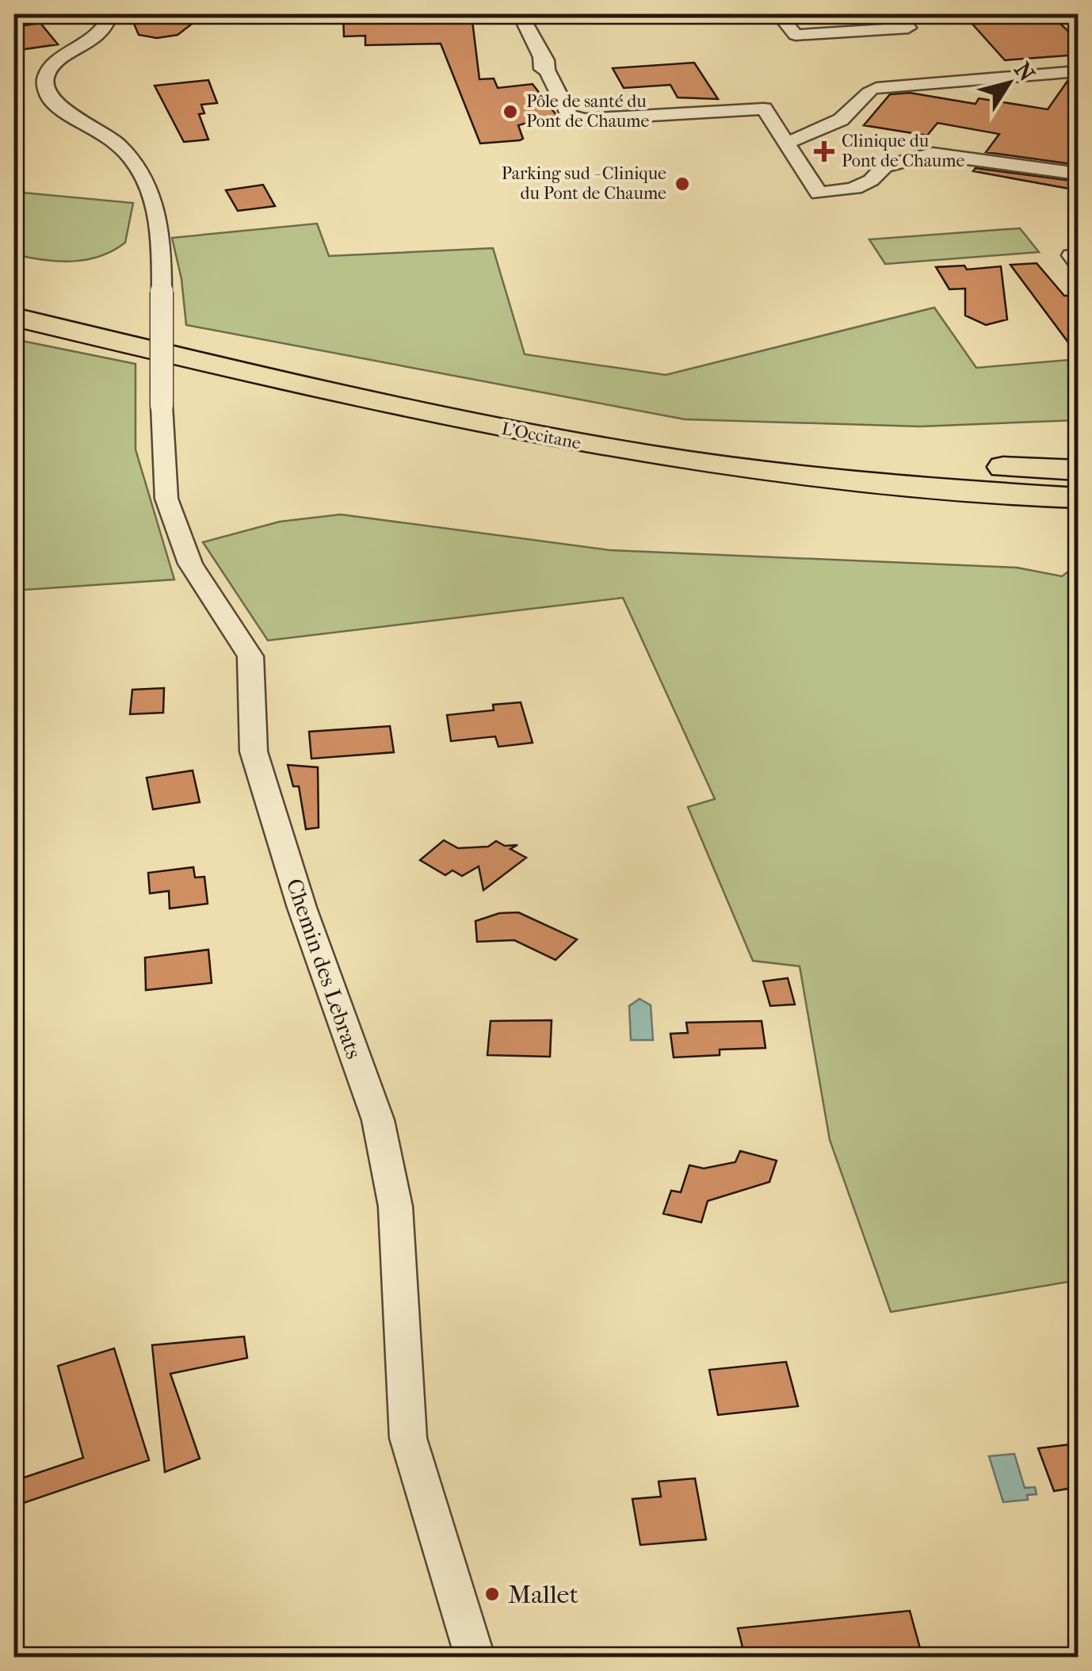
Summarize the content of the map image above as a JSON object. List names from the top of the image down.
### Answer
{
  "streets": {
    "highway": ["L'Occitane"],
    "street": ["Chemin des Lebrats"]
  },
  "places": {
    "other": ["Pôle de santé du Pont de Chaume", "Parking sud - Clinique du Pont de Chaume", "Mallet"],
    "health": ["Clinique du Pont de Chaume"]
  },
  "north": "top right"
}
